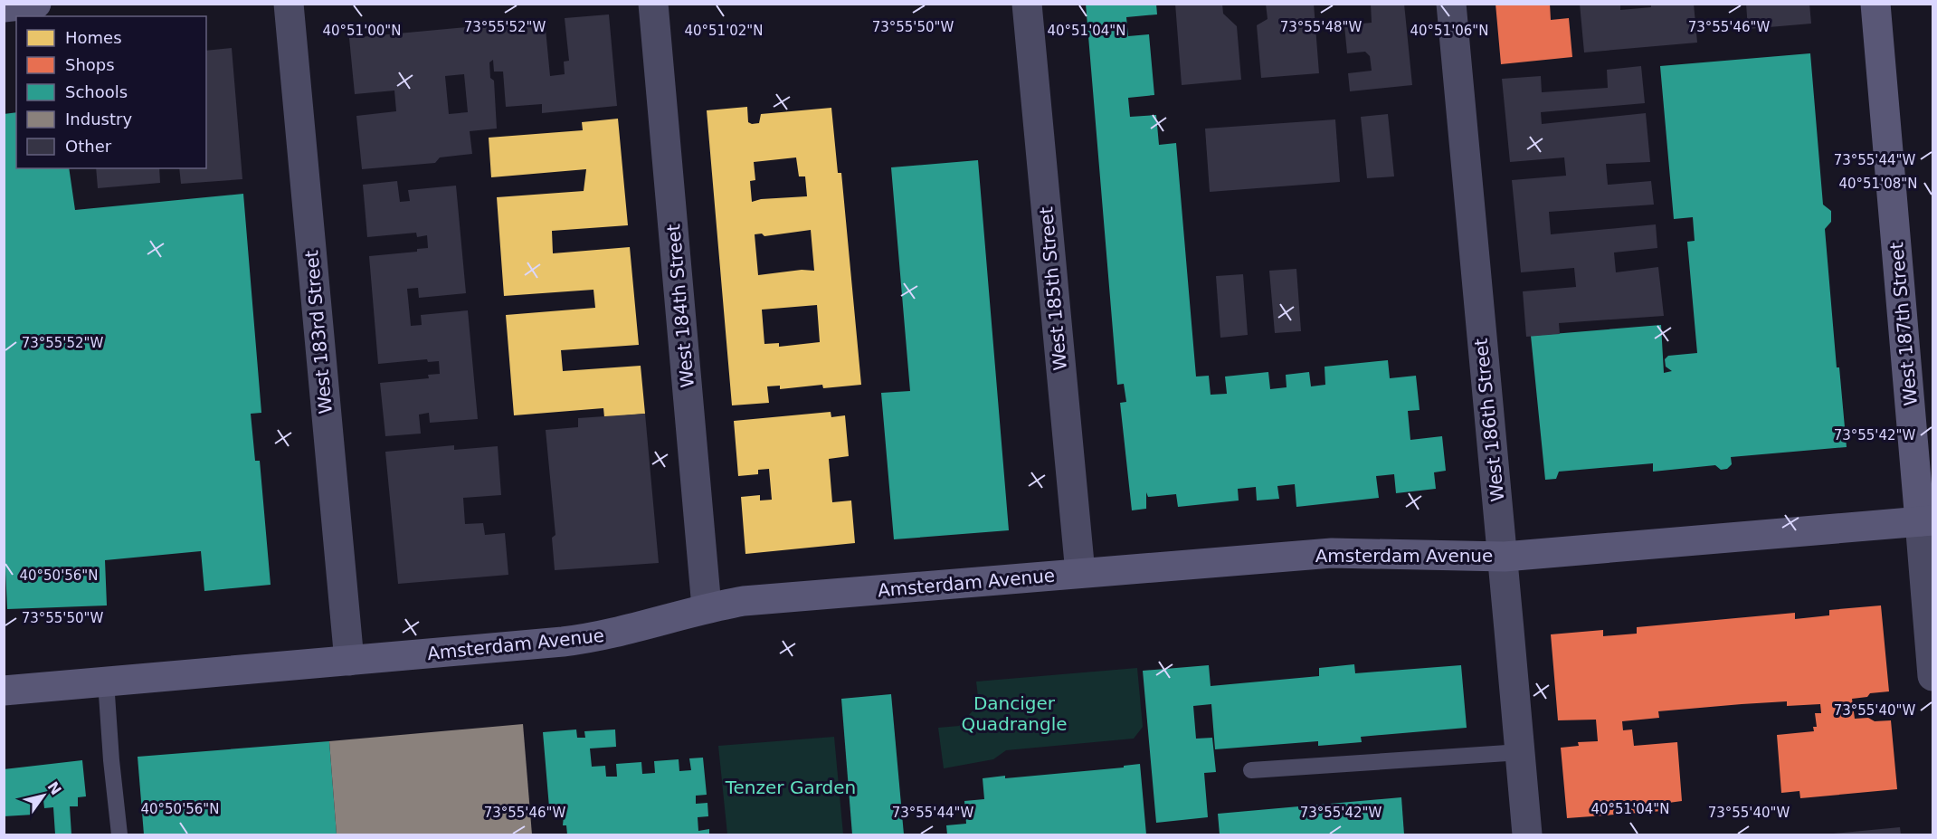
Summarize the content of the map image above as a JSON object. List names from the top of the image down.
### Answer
{
  "streets": {
    "main road": ["West 187th Street", "Amsterdam Avenue"],
    "street": [
      "West 185th Street",
      "West 184th Street",
      "West 183rd Street",
      "West 186th Street"
    ]
  },
  "crossings": [
    ["West 185th Street", "Amsterdam Avenue"],
    ["West 184th Street", "Amsterdam Avenue"],
    ["West 187th Street", "Amsterdam Avenue"],
    ["West 183rd Street", "Amsterdam Avenue"],
    ["West 186th Street", "Amsterdam Avenue"]
  ],
  "parks": ["Danciger Quadrangle", "Tenzer Garden"],
  "legend": [
    "Homes",
    "Shops",
    "Schools",
    "Industry",
    "Other"
  ],
  "north": "top right",
  "coordinates": [
    "73°55'48\"W",
    "73°55'52\"W",
    "73°55'50\"W",
    "73°55'46\"W",
    "40°51'04\"N",
    "40°51'00\"N",
    "40°51'02\"N",
    "40°51'06\"N",
    "73°55'44\"W",
    "40°51'08\"N",
    "73°55'42\"W",
    "40°50'56\"N",
    "73°55'40\"W"
  ]
}
